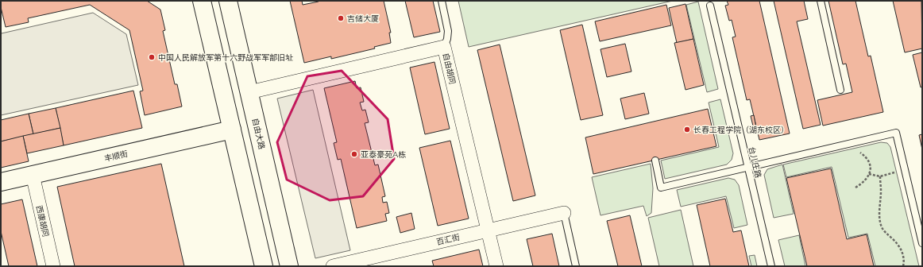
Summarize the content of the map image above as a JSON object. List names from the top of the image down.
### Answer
{
  "streets": {
    "main road": ["自由大路", "丰顺街"],
    "street": ["自由胡同", "西康胡同", "百汇街"],
    "lane": ["台儿庄路"]
  },
  "crossings": [
    ["自由胡同", "自由大路"],
    ["自由胡同", "百汇街"],
    ["丰顺街", "西康胡同"]
  ],
  "places": [
    "吉储大厦",
    "中国人民解放军第十六野战军军部旧址",
    "长春工程学院（湖东校区）",
    "亚泰豪苑A栋"
  ]
}
